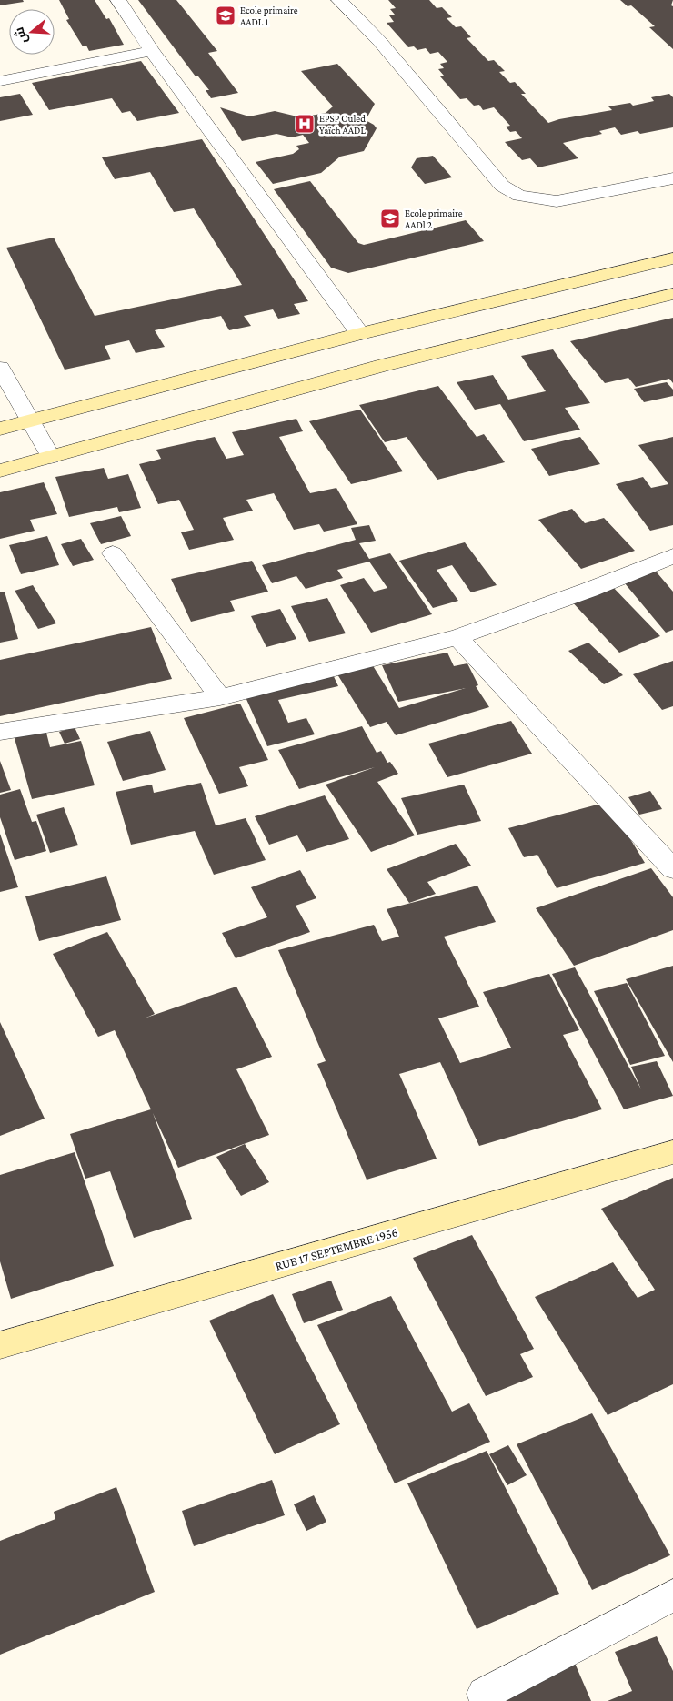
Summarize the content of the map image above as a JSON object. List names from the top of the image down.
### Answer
{
  "streets": {
    "street": ["RUE 17 SEPTEMBRE 1956"]
  },
  "places": {
    "school or university": ["Ecole primaire AADL 1", "Ecole primaire AADl 2"],
    "hospital": ["EPSP Ouled Yaïch AADL"]
  },
  "north": "left"
}
